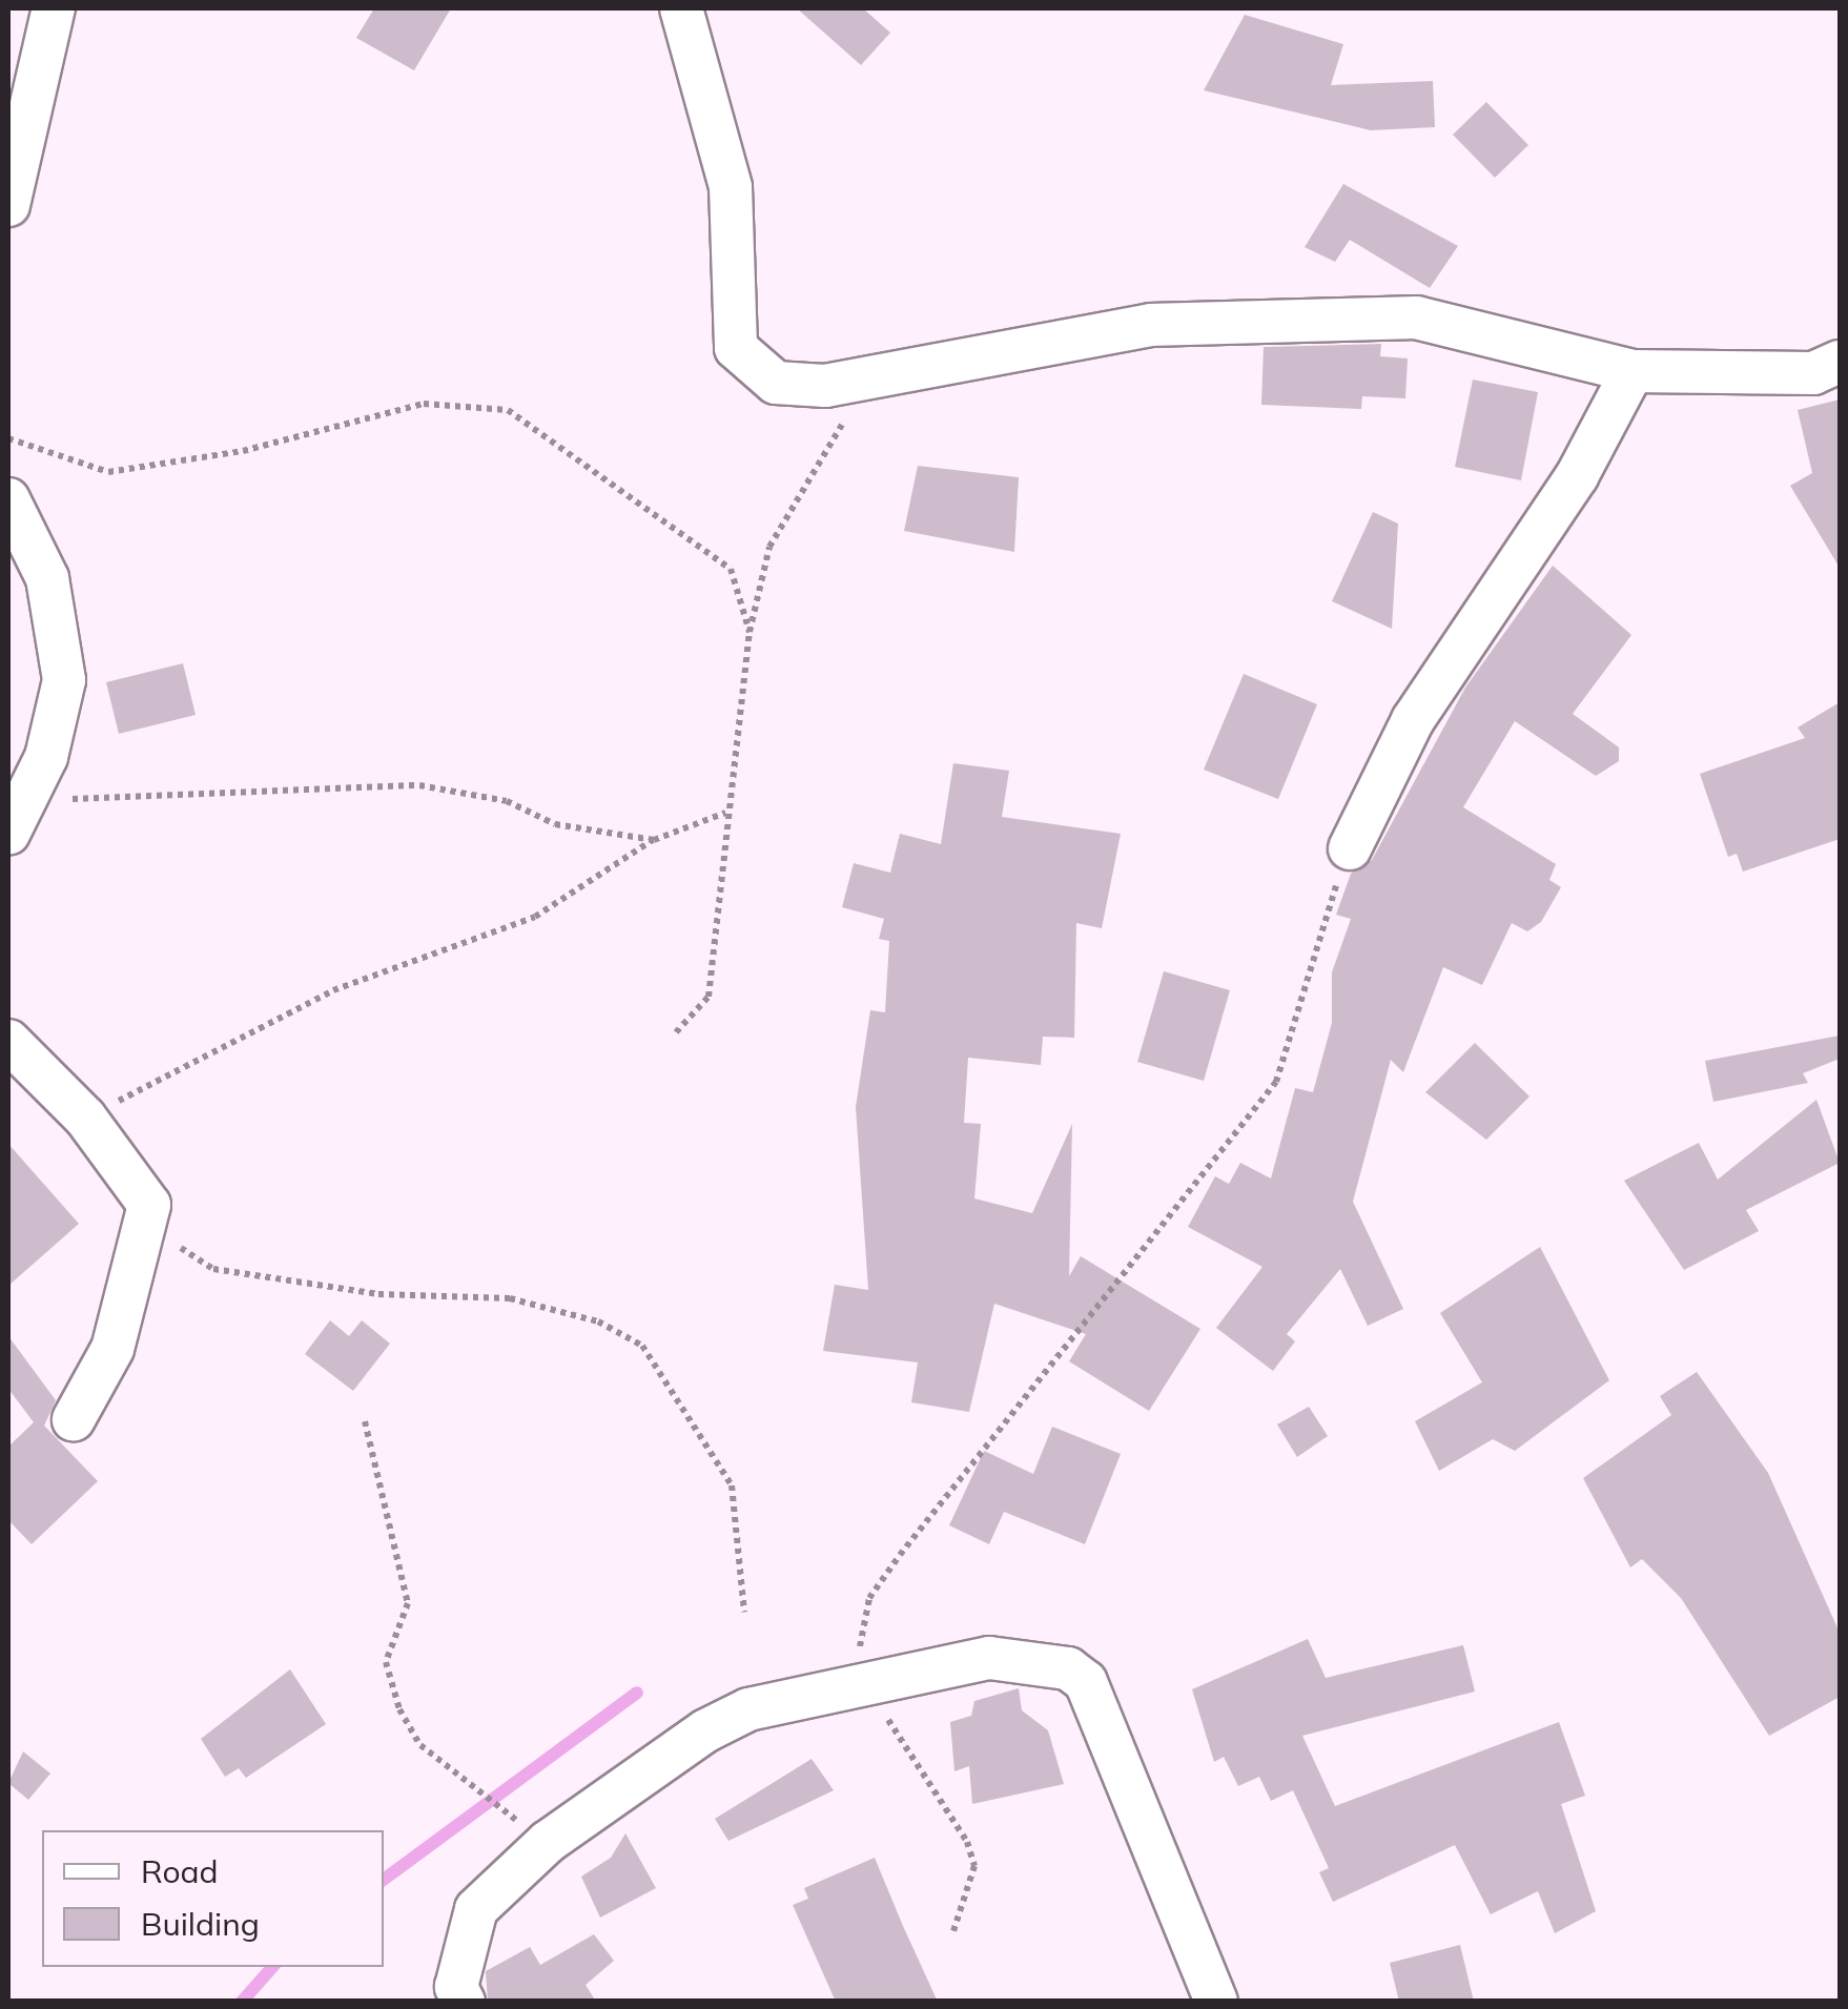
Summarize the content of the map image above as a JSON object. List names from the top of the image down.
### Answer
{
  "legend": ["Road", "Building"]
}
